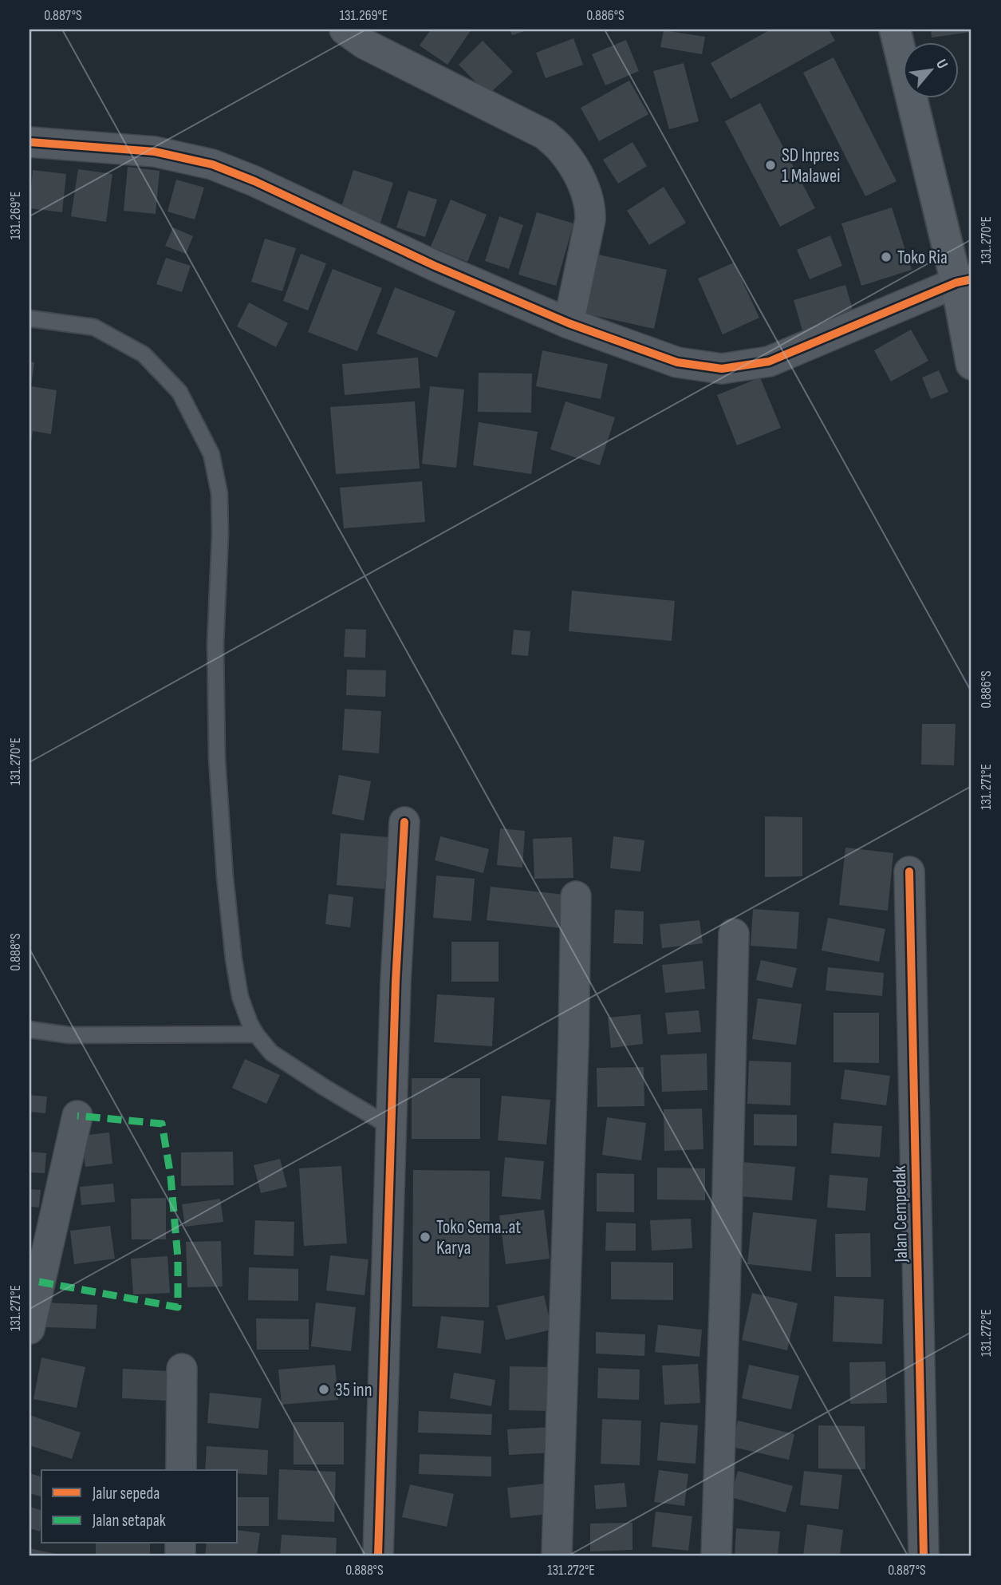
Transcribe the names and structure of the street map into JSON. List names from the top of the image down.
{
  "streets": {
    "street": ["Jalan Cempedak"]
  },
  "places": [
    "SD Inpres 1 Malawei",
    "Toko Ria",
    "Toko Sema..at Karya",
    "35 inn"
  ],
  "legend": ["Jalur sepeda", "Jalan setapak"],
  "north": "top right",
  "coordinates": [
    "0.887°S",
    "131.269°E",
    "0.886°S",
    "131.270°E",
    "131.271°E",
    "0.888°S",
    "131.272°E"
  ]
}
